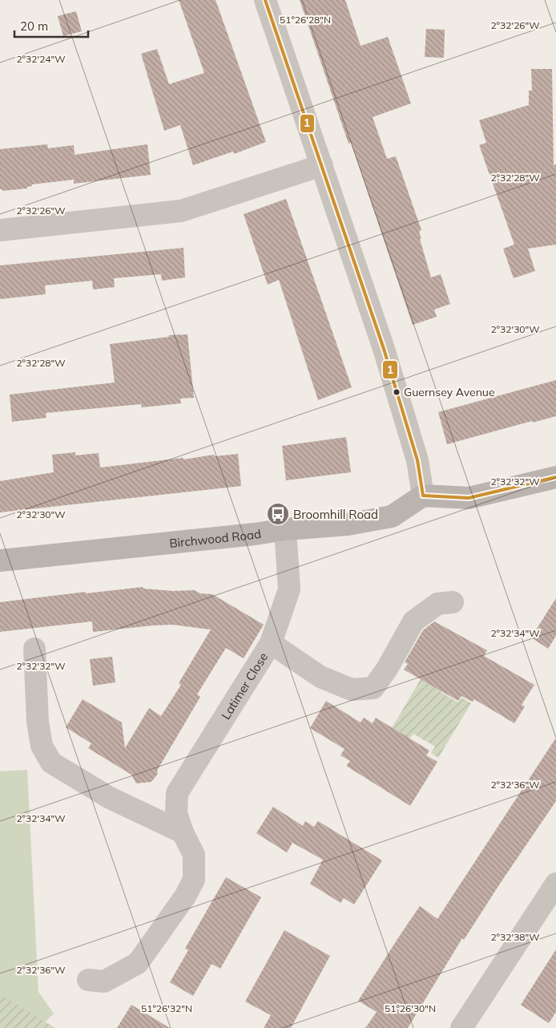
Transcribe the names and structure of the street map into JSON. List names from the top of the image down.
{
  "streets": {
    "street": ["Birchwood Road", "Latimer Close"]
  },
  "crossings": [
    ["Birchwood Road", "Latimer Close"]
  ],
  "places": {
    "other": ["Guernsey Avenue"],
    "bus stop": ["Broomhill Road"]
  },
  "lines": ["transit line 1"],
  "scale_bar": "20 m",
  "coordinates": [
    "51°26'28\"N",
    "2°32'26\"W",
    "2°32'24\"W",
    "2°32'28\"W",
    "2°32'30\"W",
    "2°32'32\"W",
    "2°32'34\"W",
    "2°32'36\"W",
    "2°32'38\"W",
    "51°26'32\"N",
    "51°26'30\"N"
  ]
}
